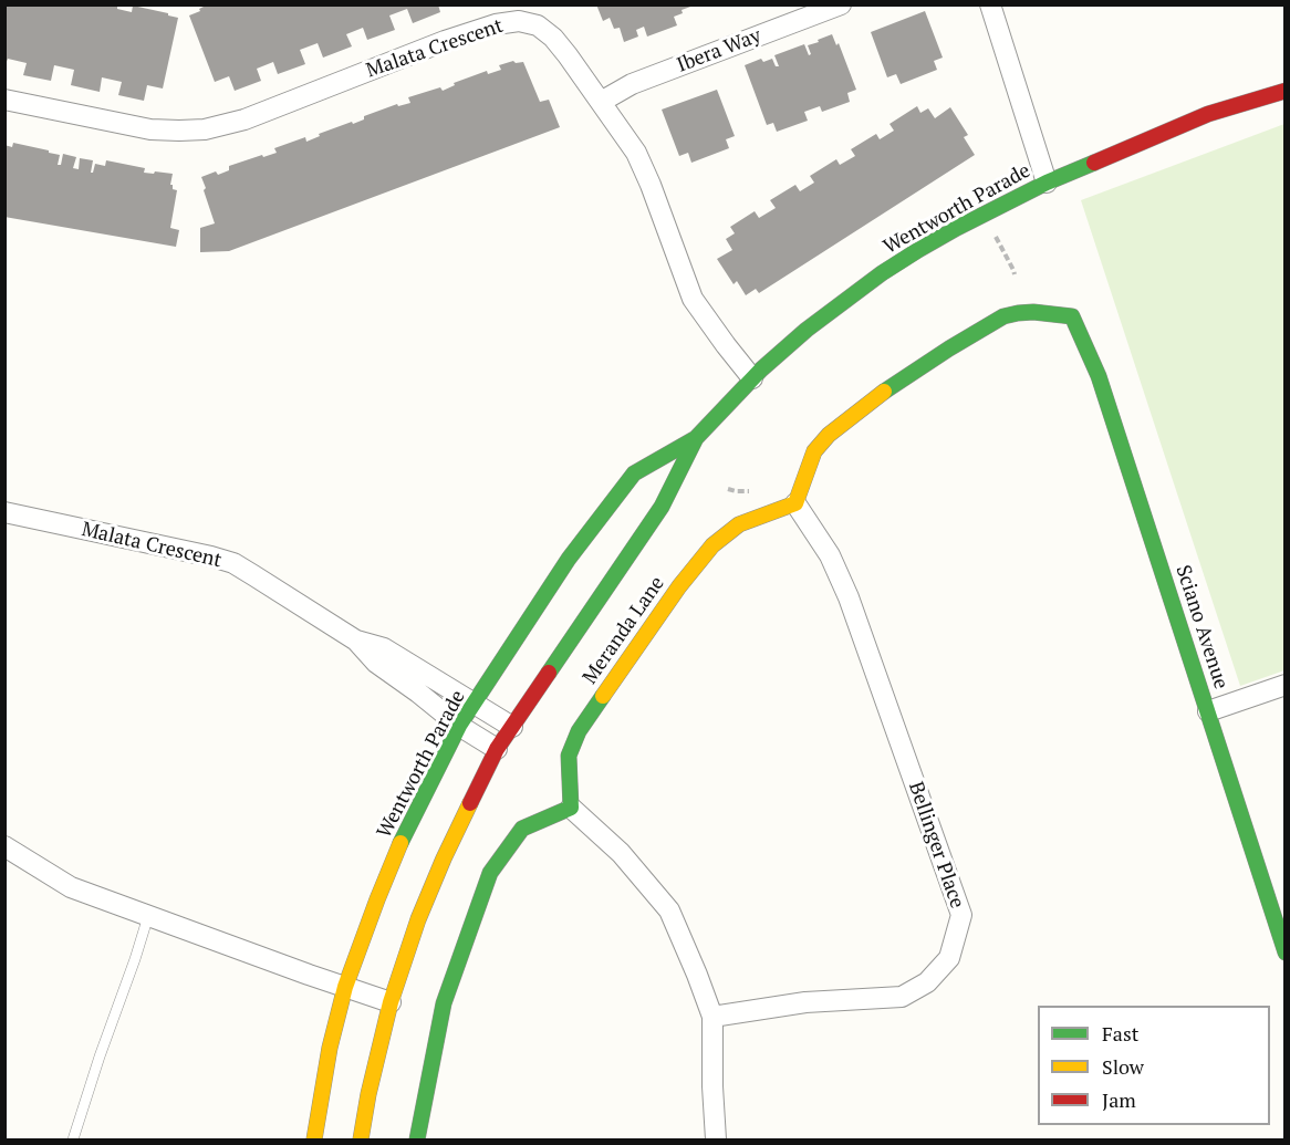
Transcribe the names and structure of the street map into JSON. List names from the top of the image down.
{
  "streets": {
    "street": [
      "Malata Crescent",
      "Ibera Way",
      "Wentworth Parade",
      "Sciano Avenue",
      "Meranda Lane",
      "Bellinger Place"
    ]
  },
  "crossings": [
    ["Malata Crescent", "Ibera Way"],
    ["Malata Crescent", "Wentworth Parade"],
    ["Sciano Avenue", "Meranda Lane"],
    ["Sciano Avenue", "Bellinger Place"],
    ["Meranda Lane", "Bellinger Place"]
  ],
  "legend": ["Fast", "Slow", "Jam"]
}
